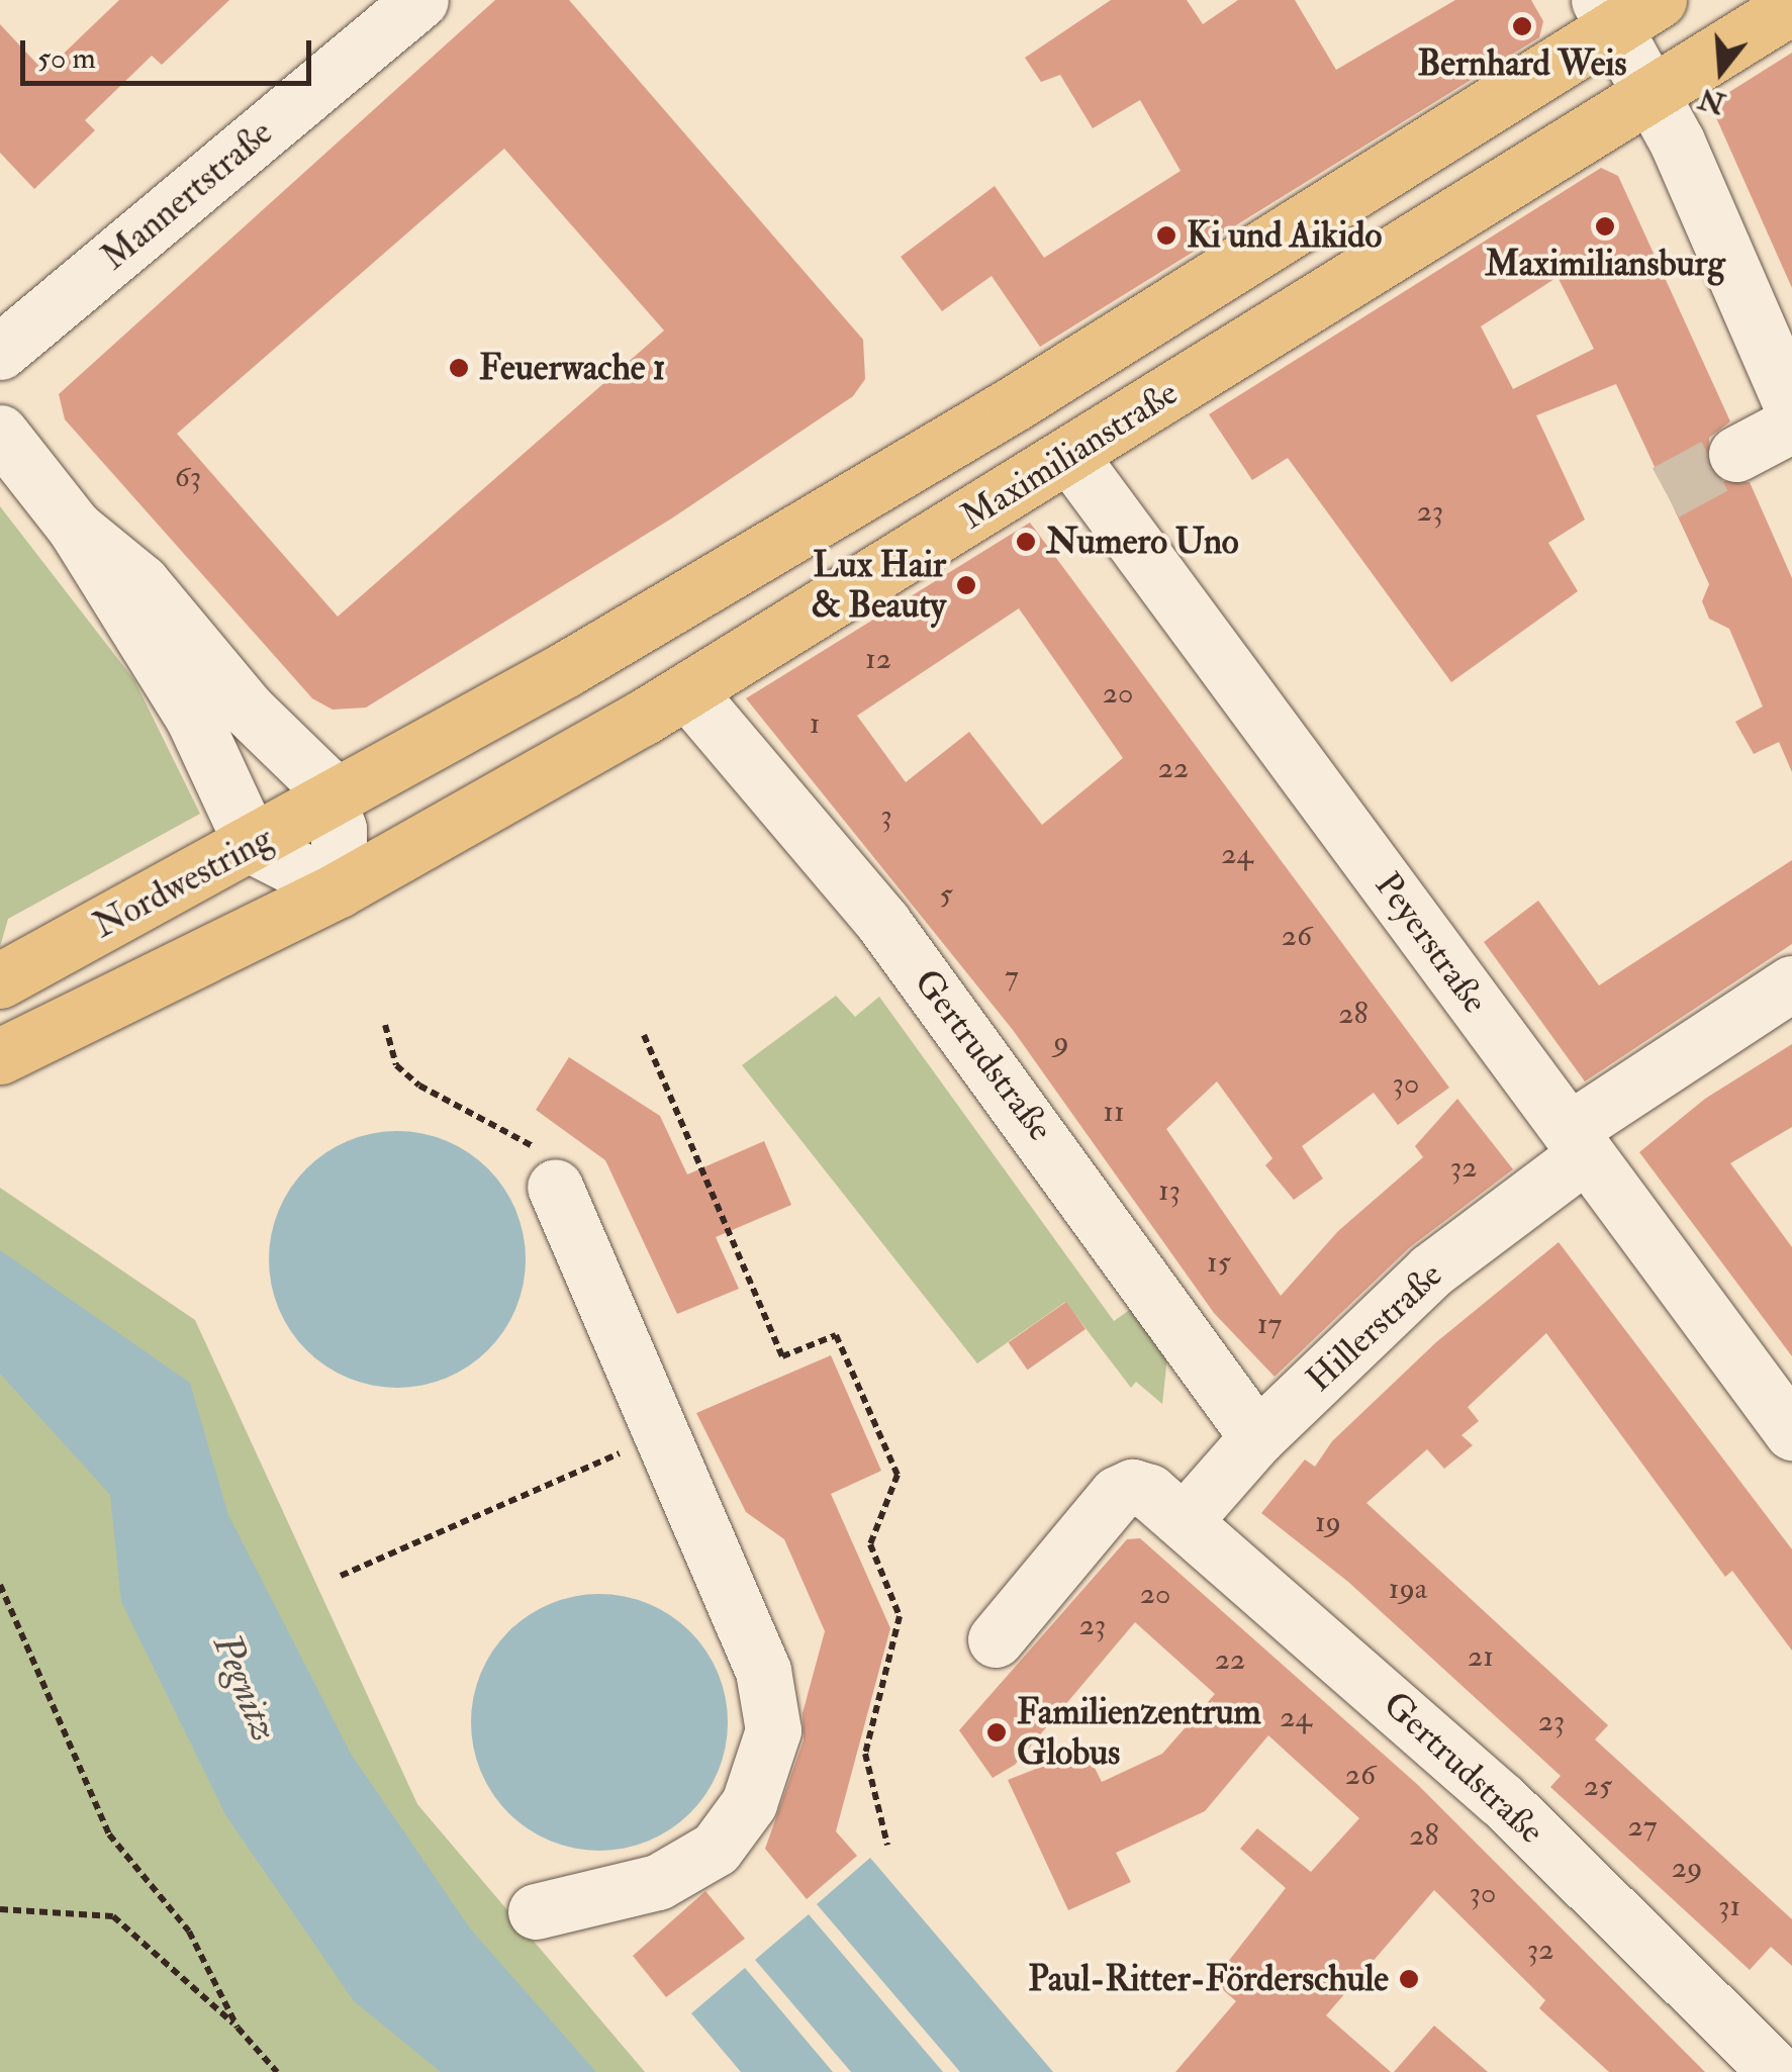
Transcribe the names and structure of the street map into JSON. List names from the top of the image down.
{
  "streets": {
    "main road": ["Maximilianstraße", "Nordwestring"],
    "street": [
      "Mannertstraße",
      "Peyerstraße",
      "Gertrudstraße",
      "Hillerstraße"
    ]
  },
  "crossings": [
    ["Maximilianstraße", "Nordwestring"],
    ["Maximilianstraße", "Peyerstraße"],
    ["Maximilianstraße", "Gertrudstraße"],
    ["Peyerstraße", "Hillerstraße"],
    ["Gertrudstraße", "Hillerstraße"]
  ],
  "water": ["Pegnitz"],
  "places": [
    "Bernhard Weis",
    "Maximiliansburg",
    "Ki und Aikido",
    "Feuerwache 1",
    "Numero Uno",
    "Lux Hair & Beauty",
    "Familienzentrum Globus",
    "Paul-Ritter-Förderschule"
  ],
  "house_numbers": [
    "63",
    "23",
    "12",
    "20",
    "1",
    "22",
    "3",
    "24",
    "5",
    "26",
    "7",
    "28",
    "9",
    "30",
    "11",
    "32",
    "13",
    "15",
    "17",
    "19",
    "19a",
    "20",
    "23",
    "21",
    "22",
    "24",
    "23",
    "26",
    "25",
    "27",
    "28",
    "29",
    "30",
    "31",
    "32"
  ],
  "scale_bar": "50 m",
  "north": "bottom"
}
